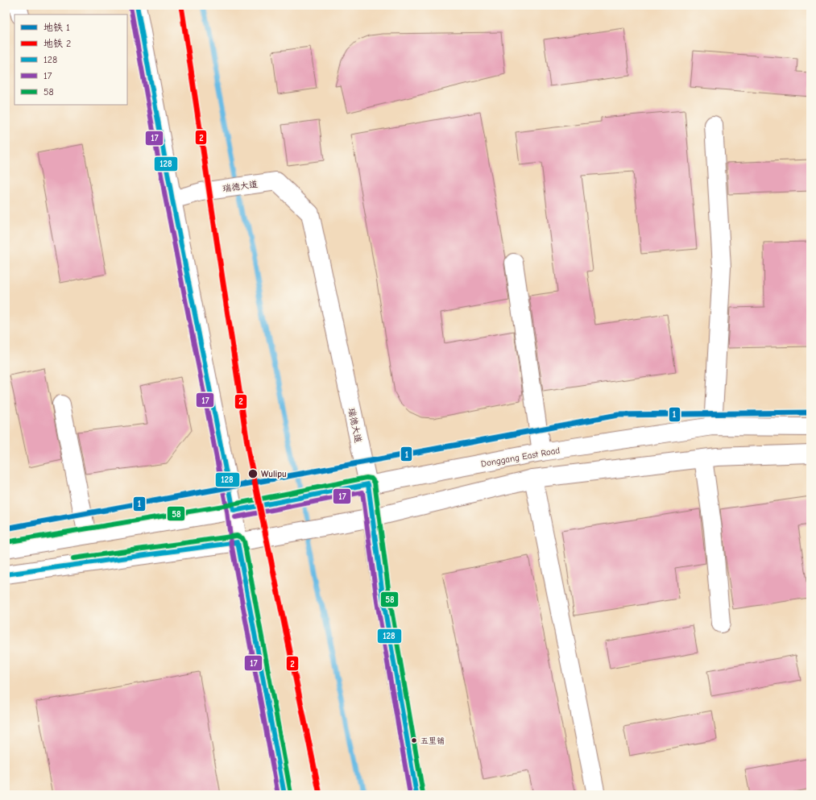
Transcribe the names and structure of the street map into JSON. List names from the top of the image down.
{
  "streets": {
    "main road": ["瑞德大道", "Donggang East Road"]
  },
  "crossings": [
    ["瑞德大道", "Donggang East Road"]
  ],
  "places": ["Wulipu", "五里铺"],
  "lines": [
    "metro line 2",
    "transit line 128",
    "transit line 17",
    "metro line 1",
    "transit line 58"
  ],
  "legend": [
    "地铁 1",
    "地铁 2",
    "128",
    "17",
    "58"
  ]
}
